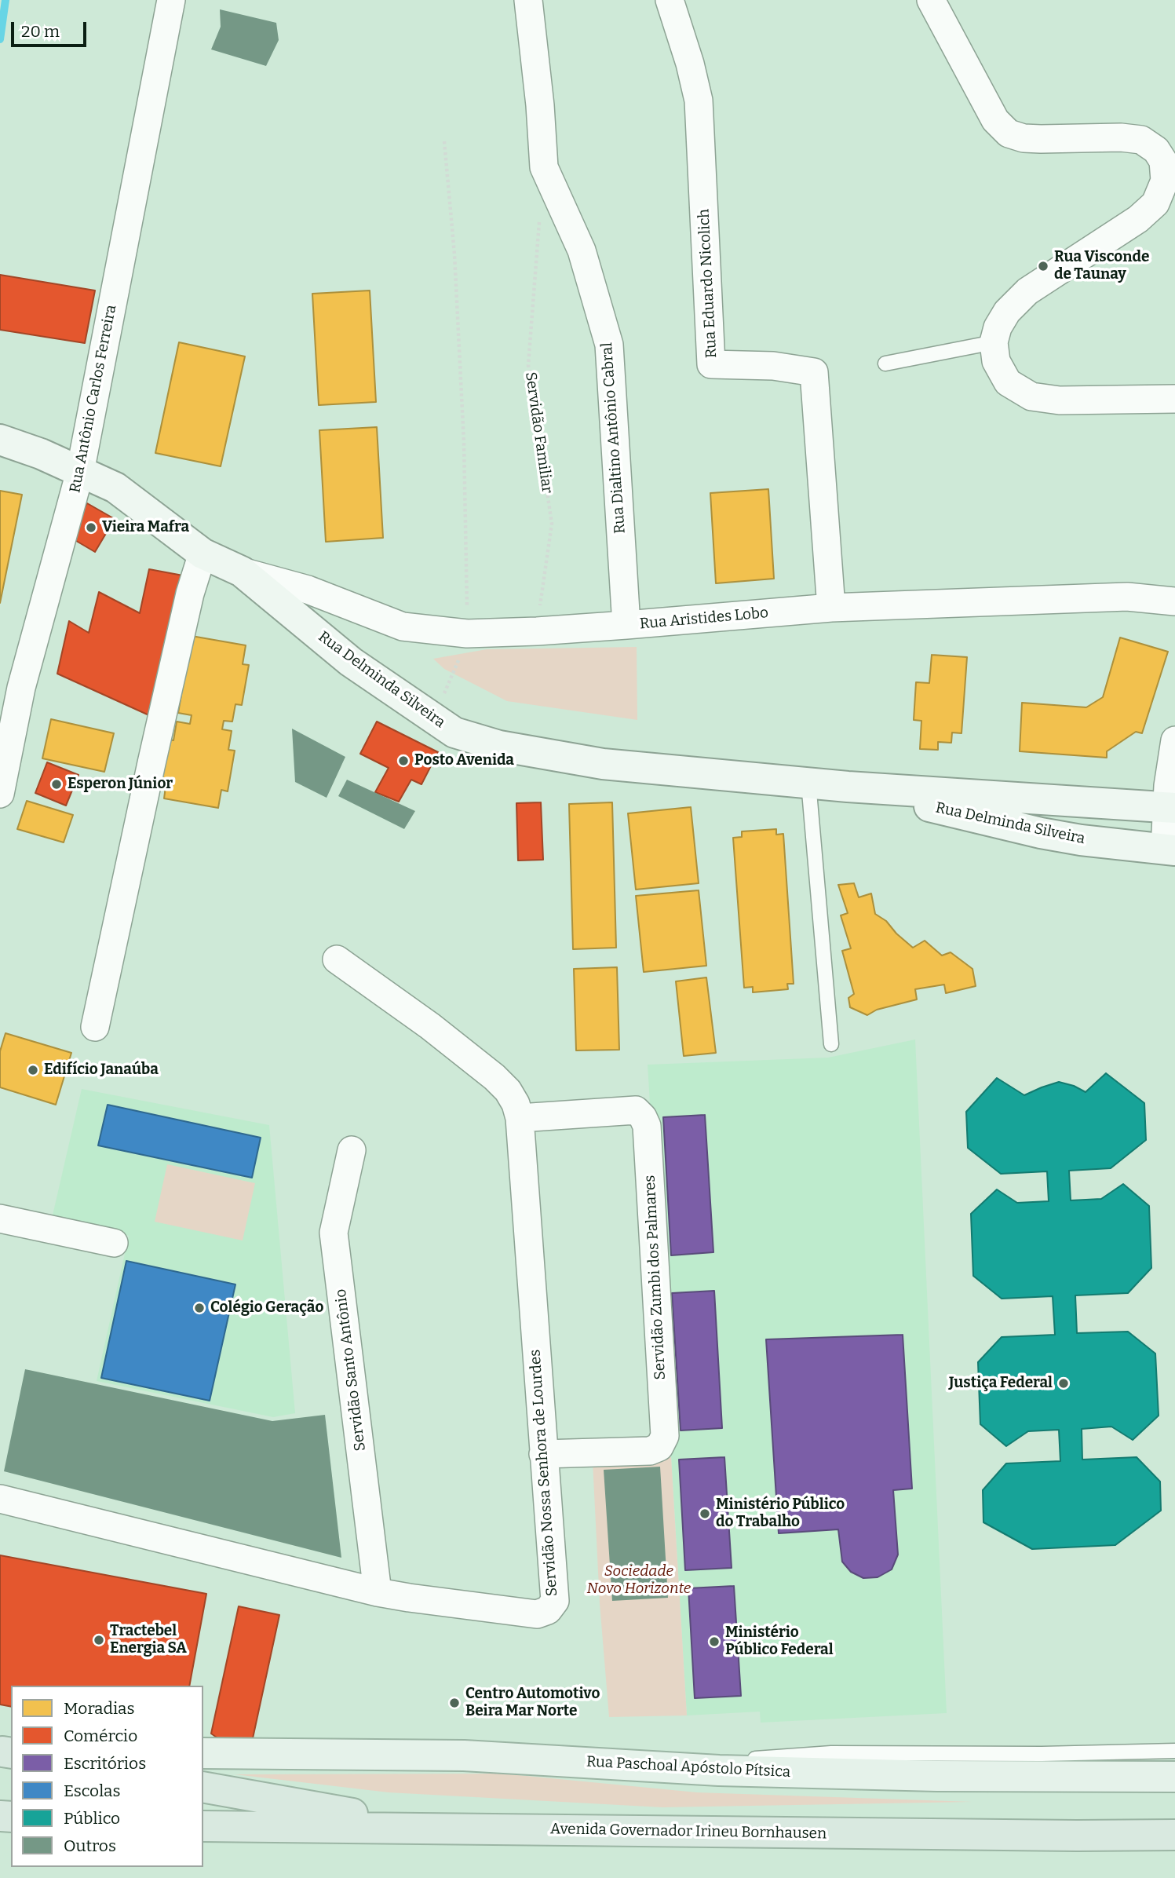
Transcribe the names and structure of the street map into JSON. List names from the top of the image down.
{
  "streets": {
    "highway": ["Avenida Governador Irineu Bornhausen"],
    "main road": ["Rua Delminda Silveira", "Rua Paschoal Apóstolo Pítsica"],
    "street": [
      "Rua Eduardo Nicolich",
      "Rua Antônio Carlos Ferreira",
      "Rua Dialtino Antônio Cabral",
      "Rua Aristides Lobo",
      "Servidão Zumbi dos Palmares",
      "Servidão Santo Antônio",
      "Servidão Nossa Senhora de Lourdes"
    ],
    "path": ["Servidão Familiar"]
  },
  "crossings": [
    ["Rua Eduardo Nicolich", "Rua Aristides Lobo"],
    ["Rua Antônio Carlos Ferreira", "Rua Delminda Silveira"],
    ["Servidão Familiar", "Rua Aristides Lobo"],
    ["Rua Dialtino Antônio Cabral", "Rua Aristides Lobo"],
    ["Rua Aristides Lobo", "Rua Delminda Silveira"],
    ["Servidão Zumbi dos Palmares", "Servidão Nossa Senhora de Lourdes"],
    ["Servidão Santo Antônio", "Servidão Nossa Senhora de Lourdes"]
  ],
  "parks": ["Sociedade Novo Horizonte"],
  "places": [
    "Rua Visconde de Taunay",
    "Vieira Mafra",
    "Posto Avenida",
    "Esperon Júnior",
    "Edifício Janaúba",
    "Colégio Geração",
    "Justiça Federal",
    "Ministério Público do Trabalho",
    "Tractebel Energia SA",
    "Ministério Público Federal",
    "Centro Automotivo Beira Mar Norte"
  ],
  "legend": [
    "Moradias",
    "Comércio",
    "Escritórios",
    "Escolas",
    "Público",
    "Outros"
  ],
  "scale_bar": "20 m"
}
